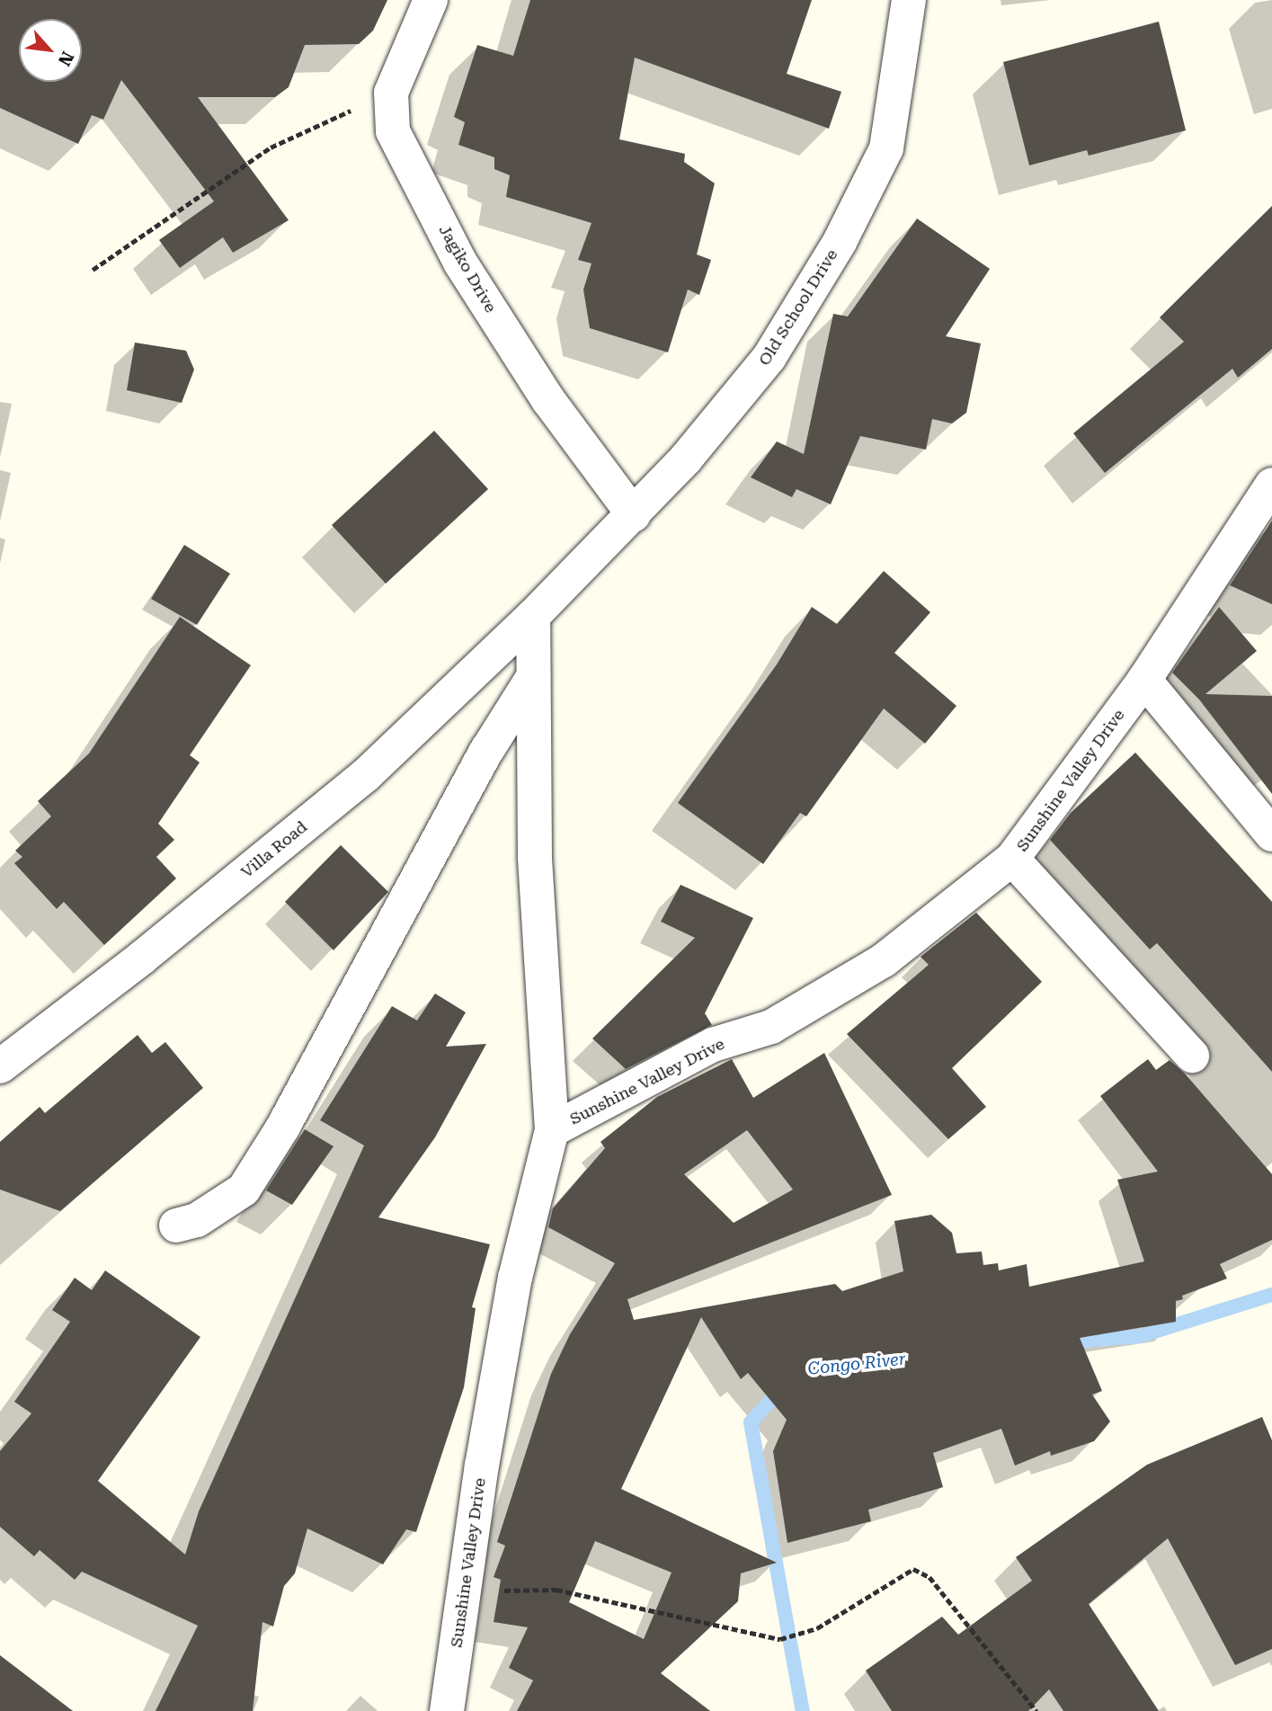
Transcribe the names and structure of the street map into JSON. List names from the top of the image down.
{
  "streets": {
    "street": [
      "Jagiko Drive",
      "Old School Drive",
      "Sunshine Valley Drive",
      "Villa Road"
    ]
  },
  "crossings": [
    ["Jagiko Drive", "Old School Drive"],
    ["Old School Drive", "Villa Road"]
  ],
  "water": ["Congo River"],
  "north": "bottom right"
}
